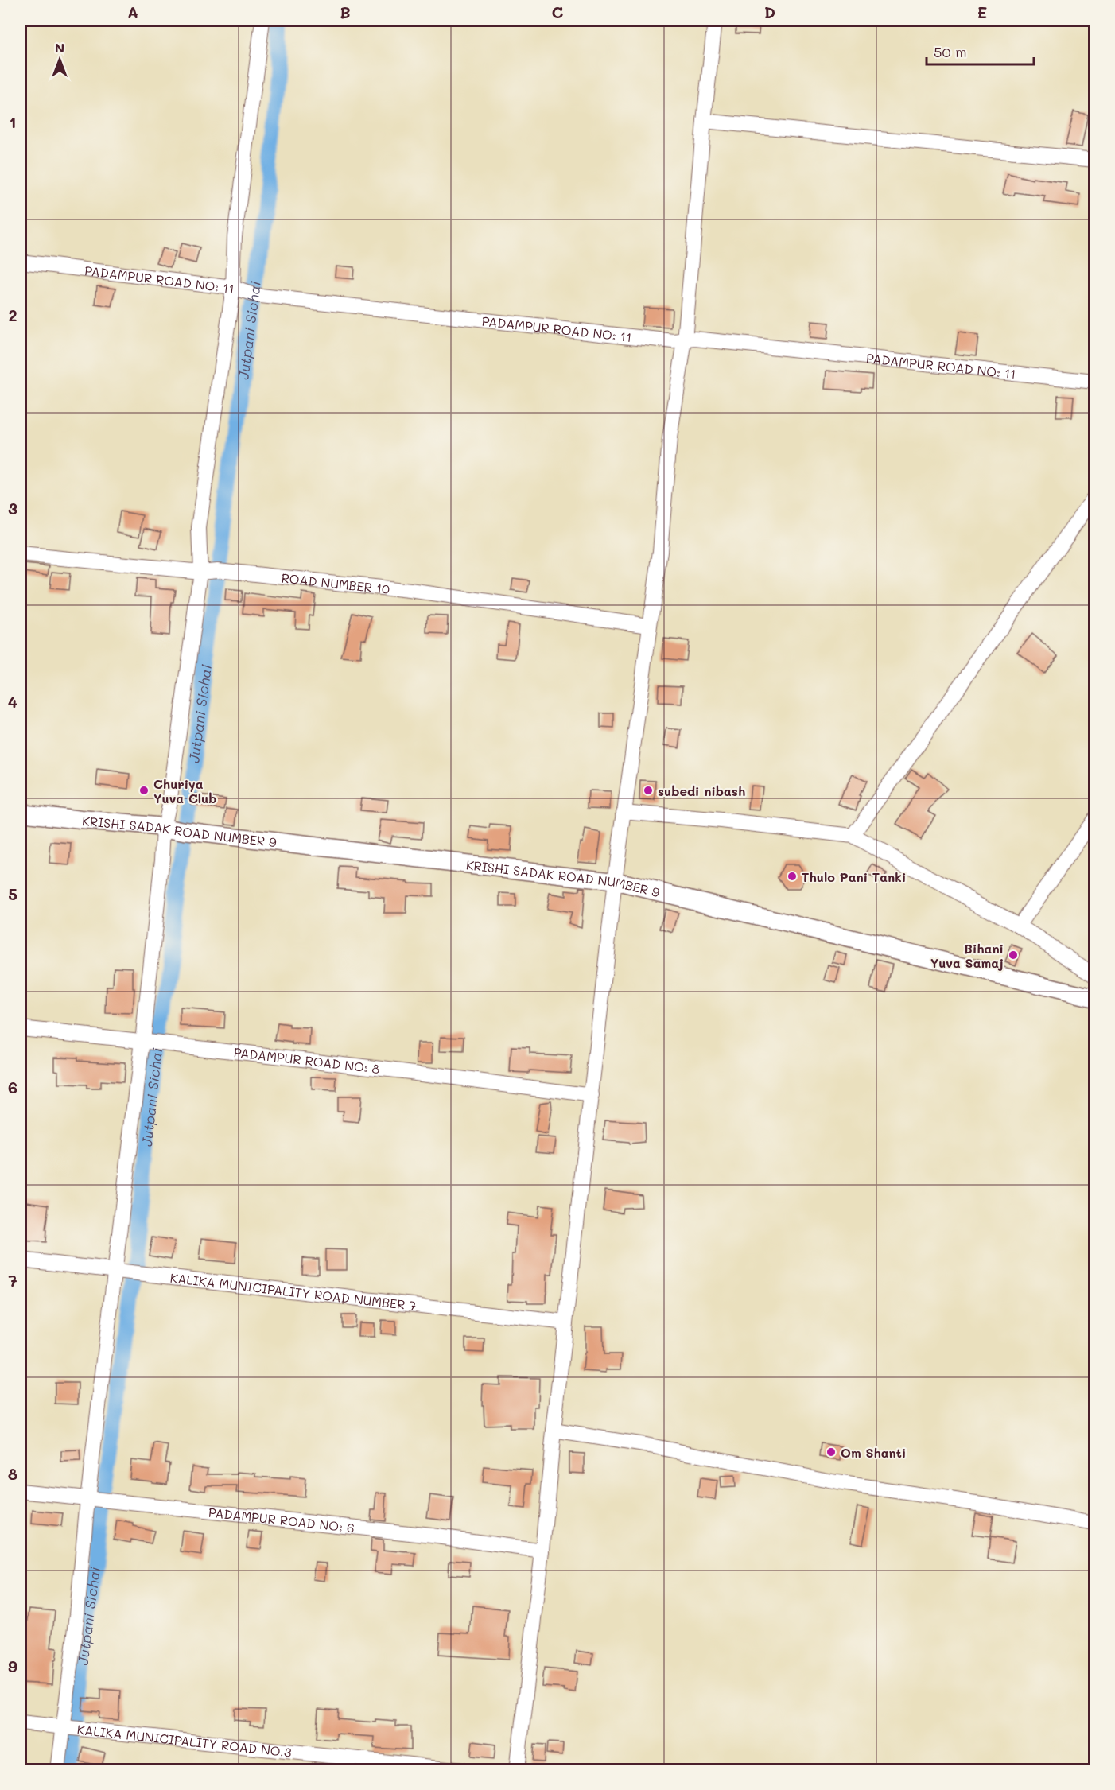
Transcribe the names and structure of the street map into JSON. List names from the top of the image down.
{
  "streets": {
    "street": [
      "PADAMPUR ROAD NO: 11",
      "ROAD NUMBER 10",
      "KRISHI SADAK ROAD NUMBER 9",
      "PADAMPUR ROAD NO: 8",
      "KALIKA MUNICIPALITY ROAD NUMBER 7",
      "PADAMPUR ROAD NO: 6",
      "KALIKA MUNICIPALITY ROAD NO.3"
    ]
  },
  "water": ["Jutpani Sichai"],
  "places": [
    "Churiya Yuva Club",
    "subedi nibash",
    "Thulo Pani Tanki",
    "Bihani Yuva Samaj",
    "Om Shanti"
  ],
  "scale_bar": "50 m",
  "north": "top",
  "grid": {
    "columns": [
      "A",
      "B",
      "C",
      "D",
      "E"
    ],
    "rows": [
      "1",
      "2",
      "3",
      "4",
      "5",
      "6",
      "7",
      "8",
      "9"
    ]
  }
}
